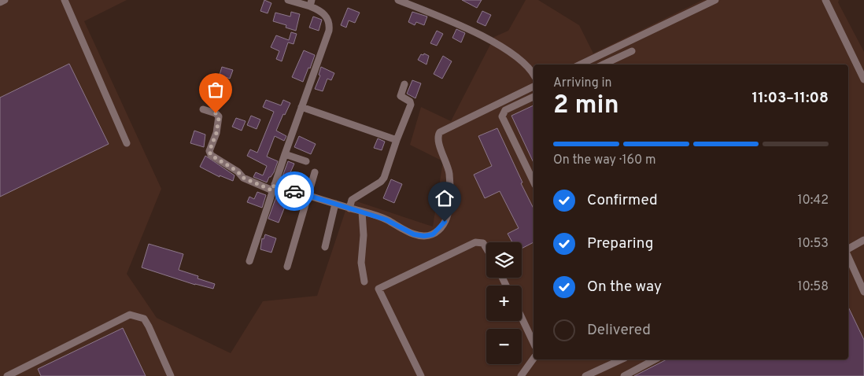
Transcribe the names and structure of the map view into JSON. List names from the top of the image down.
{
  "page": {
    "heading": ["2 min", "Arriving in", "11:03–11:08"],
    "bar": "On the way · 160 m",
    "list": [
      ["Confirmed", "10:42"],
      ["Preparing", "10:53"],
      ["On the way", "10:58"],
      "Delivered"
    ],
    "map_buttons": ["+", "−"]
  }
}
